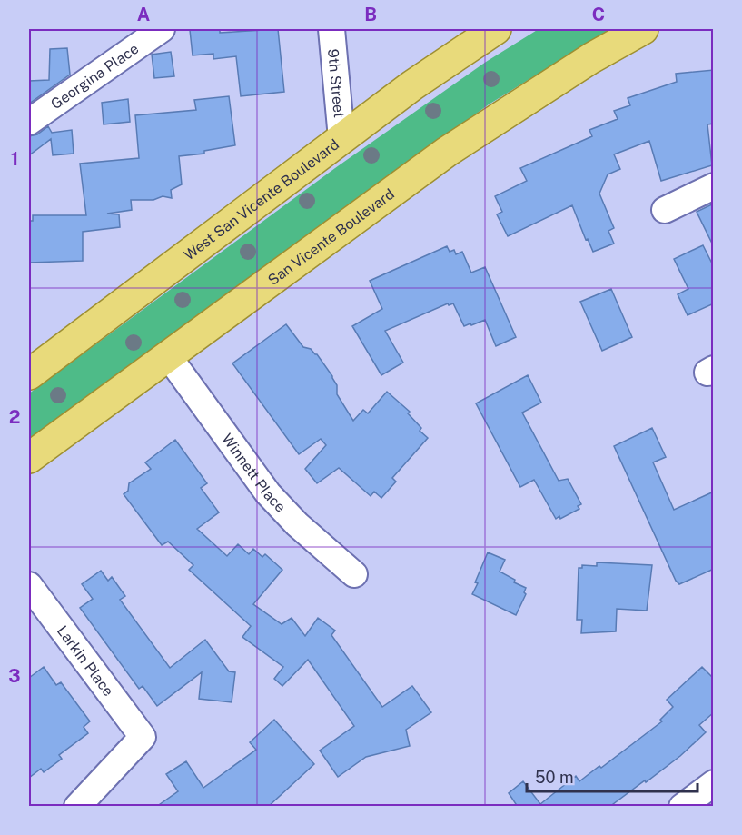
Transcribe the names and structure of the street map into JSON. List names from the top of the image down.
{
  "streets": {
    "main road": ["West San Vicente Boulevard", "San Vicente Boulevard"],
    "street": [
      "Georgina Place",
      "9th Street",
      "Winnett Place",
      "Larkin Place"
    ]
  },
  "crossings": [
    ["9th Street", "West San Vicente Boulevard"],
    ["San Vicente Boulevard", "Winnett Place"]
  ],
  "scale_bar": "50 m",
  "grid": {
    "columns": ["A", "B", "C"],
    "rows": ["1", "2", "3"]
  }
}
